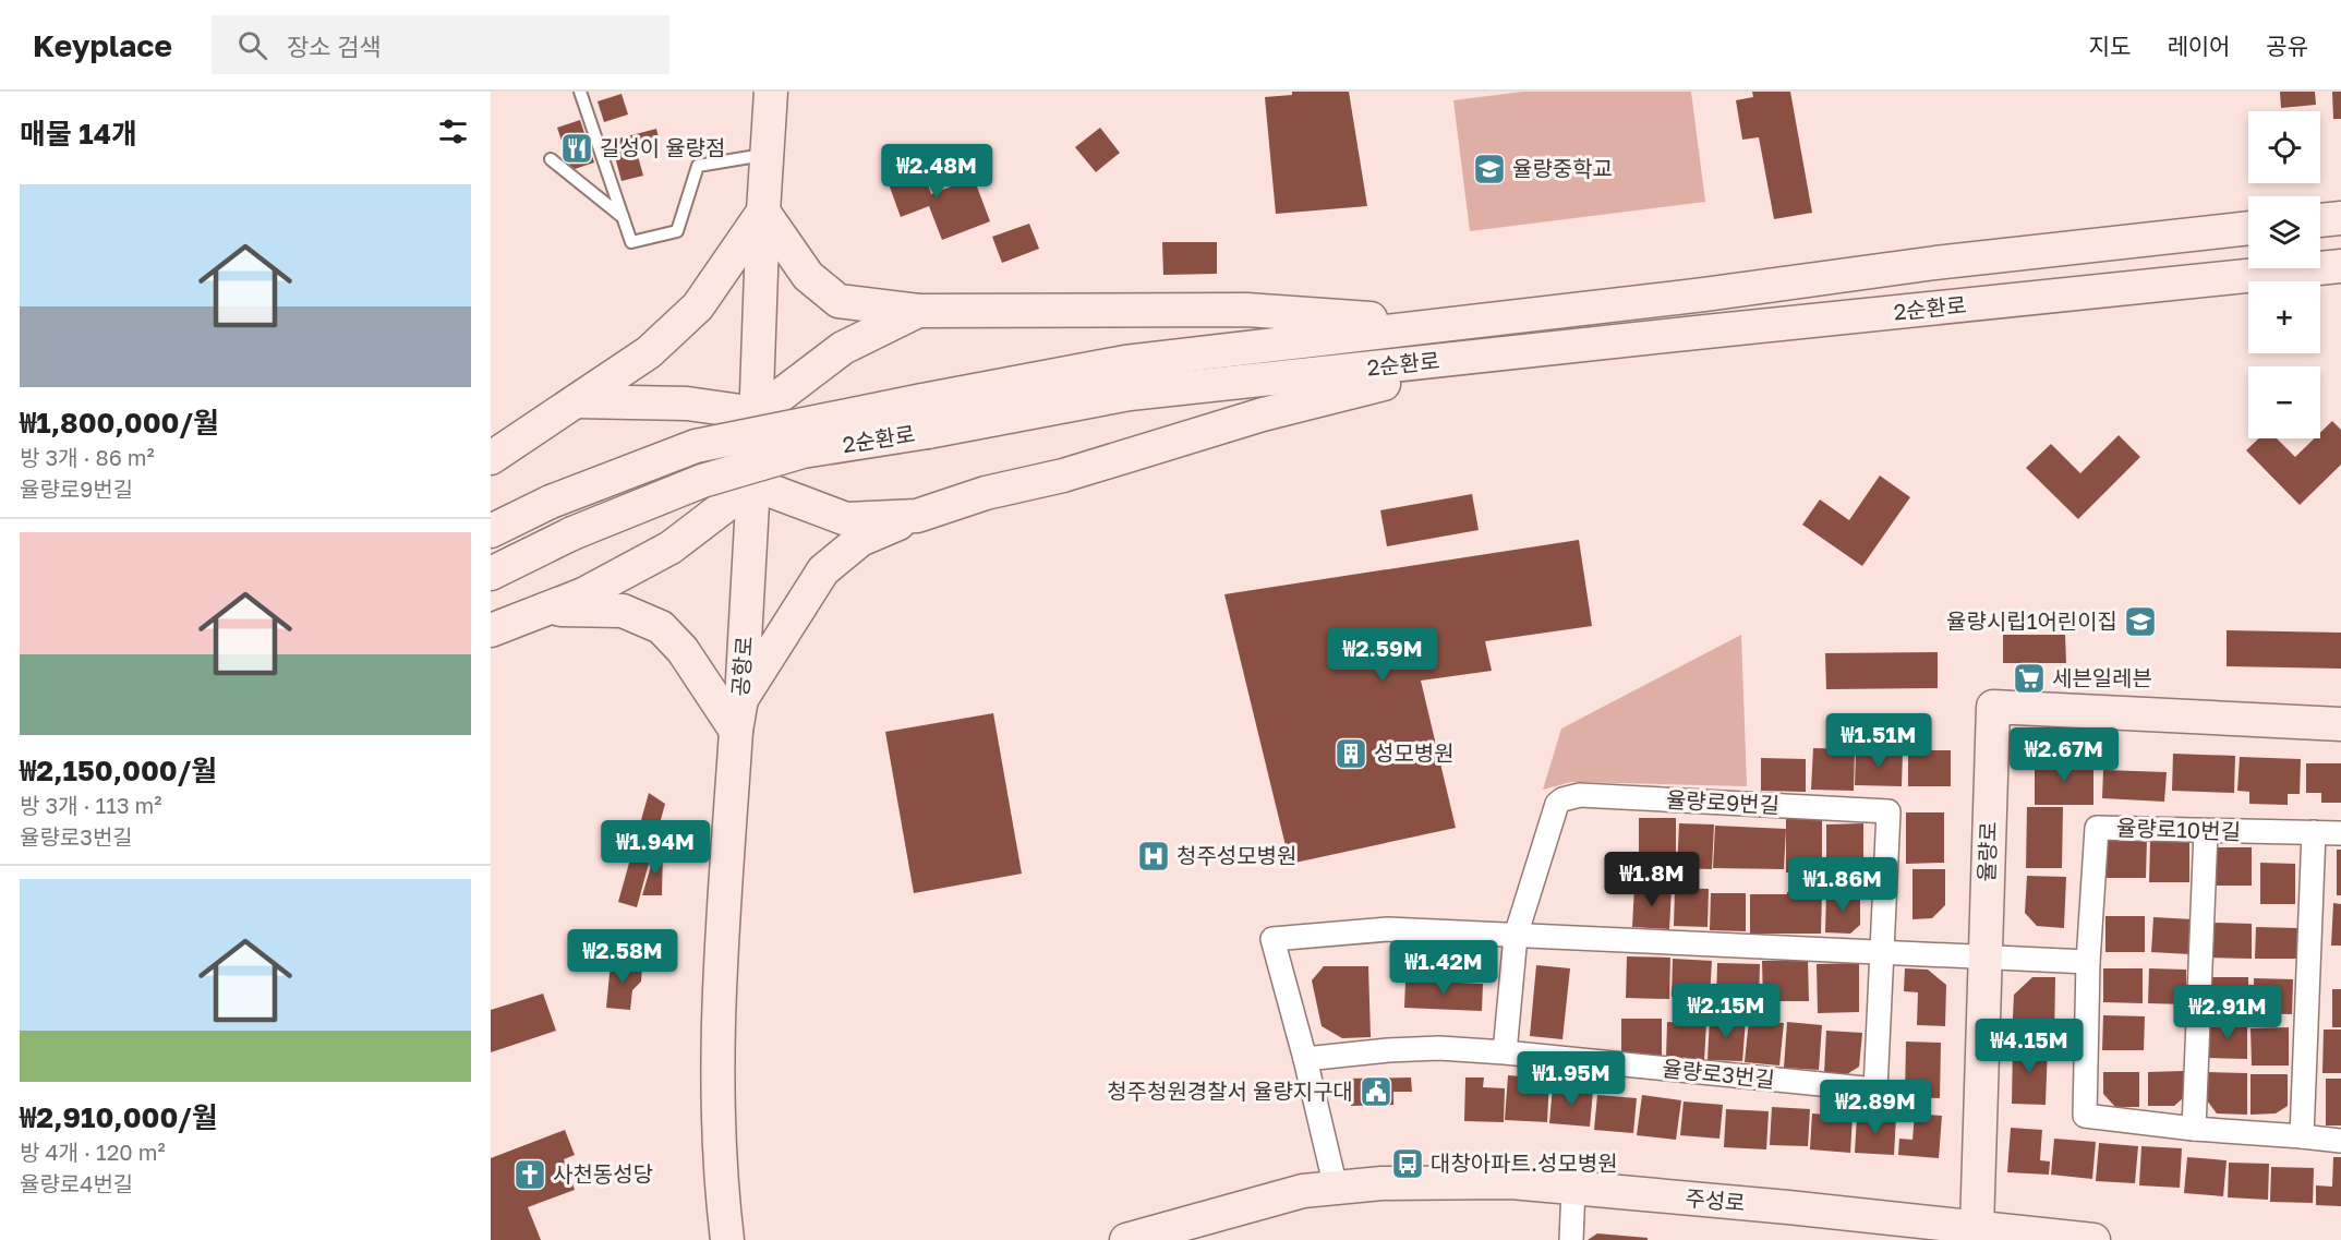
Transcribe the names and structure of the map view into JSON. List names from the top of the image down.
{
  "streets": {
    "street": [
      "2순환로",
      "공항로",
      "율량로9번길",
      "율량로10번길",
      "율량로",
      "율량로3번길",
      "주성로"
    ]
  },
  "crossings": [
    ["율량로9번길", "율량로3번길"],
    ["율량로", "주성로"]
  ],
  "places": {
    "restaurant": ["길성이 율량점"],
    "school or university": ["율량중학교", "율량시립1어린이집"],
    "supermarket": ["세븐일레븐"],
    "building": ["성모병원"],
    "hospital": ["청주성모병원"],
    "public building": ["청주청원경찰서 율량지구대"],
    "bus stop": ["대창아파트.성모병원"],
    "church": ["사천동성당"]
  },
  "page": {
    "header": "Keyplace",
    "search": "장소 검색",
    "nav": ["지도", "레이어", "공유"],
    "heading": "매물 14개",
    "map_buttons": ["+", "−"],
    "price": [
      "₩2.48M",
      "₩2.59M",
      "₩1.51M",
      "₩2.67M",
      "₩1.94M",
      "₩1.8M",
      "₩1.86M",
      "₩2.58M",
      "₩1.42M",
      "₩2.15M",
      "₩2.91M",
      "₩4.15M",
      "₩1.95M",
      "₩2.89M"
    ],
    "list": [
      {
        "name": "₩1,800,000/월",
        "note": "방 3개 · 86 m² · 율량로9번길"
      },
      {
        "name": "₩2,150,000/월",
        "note": "방 3개 · 113 m² · 율량로3번길"
      },
      {
        "name": "₩2,910,000/월",
        "note": "방 4개 · 120 m² · 율량로4번길"
      }
    ]
  }
}
